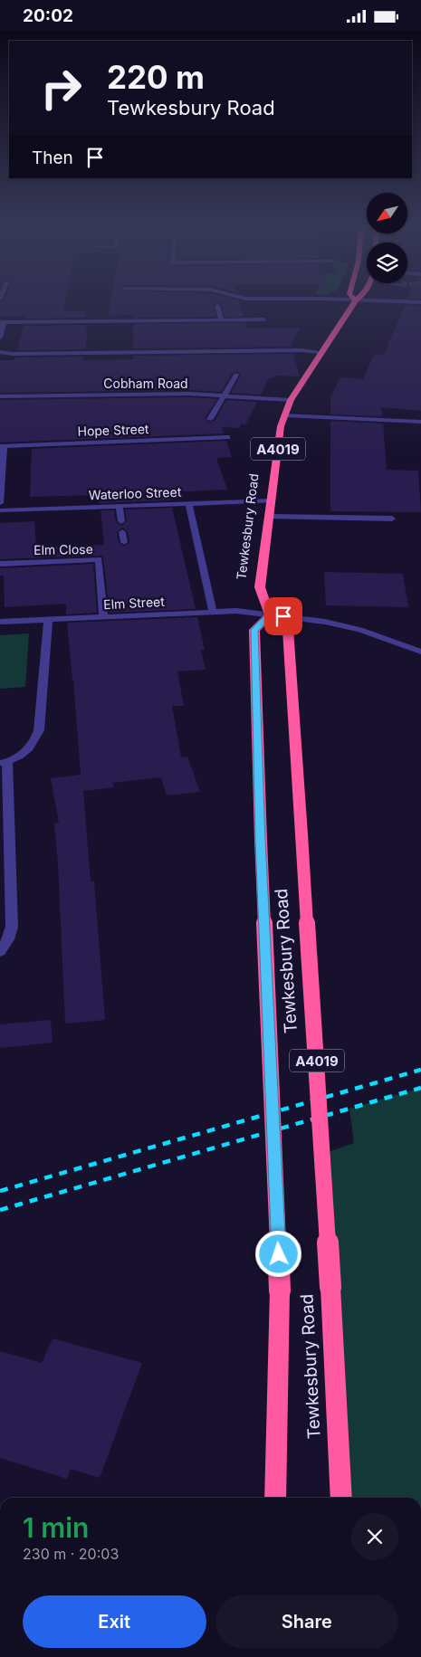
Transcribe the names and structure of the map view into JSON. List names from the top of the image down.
{
  "streets": {
    "highway": ["A4019", "Tewkesbury Road"],
    "street": [
      "Cobham Road",
      "Hope Street",
      "Waterloo Street",
      "Elm Close",
      "Elm Street"
    ]
  },
  "crossings": [
    ["Cobham Road", "Tewkesbury Road"],
    ["Waterloo Street", "Tewkesbury Road"],
    ["Tewkesbury Road", "Elm Street"],
    ["Elm Close", "Elm Street"]
  ],
  "north": "bottom left",
  "page": {
    "status": "20:02",
    "turn": ["220 m", "Tewkesbury Road"],
    "then": "Then",
    "heading": ["1 min", "230 m · 20:03"],
    "buttons": ["Exit", "Share"]
  }
}
